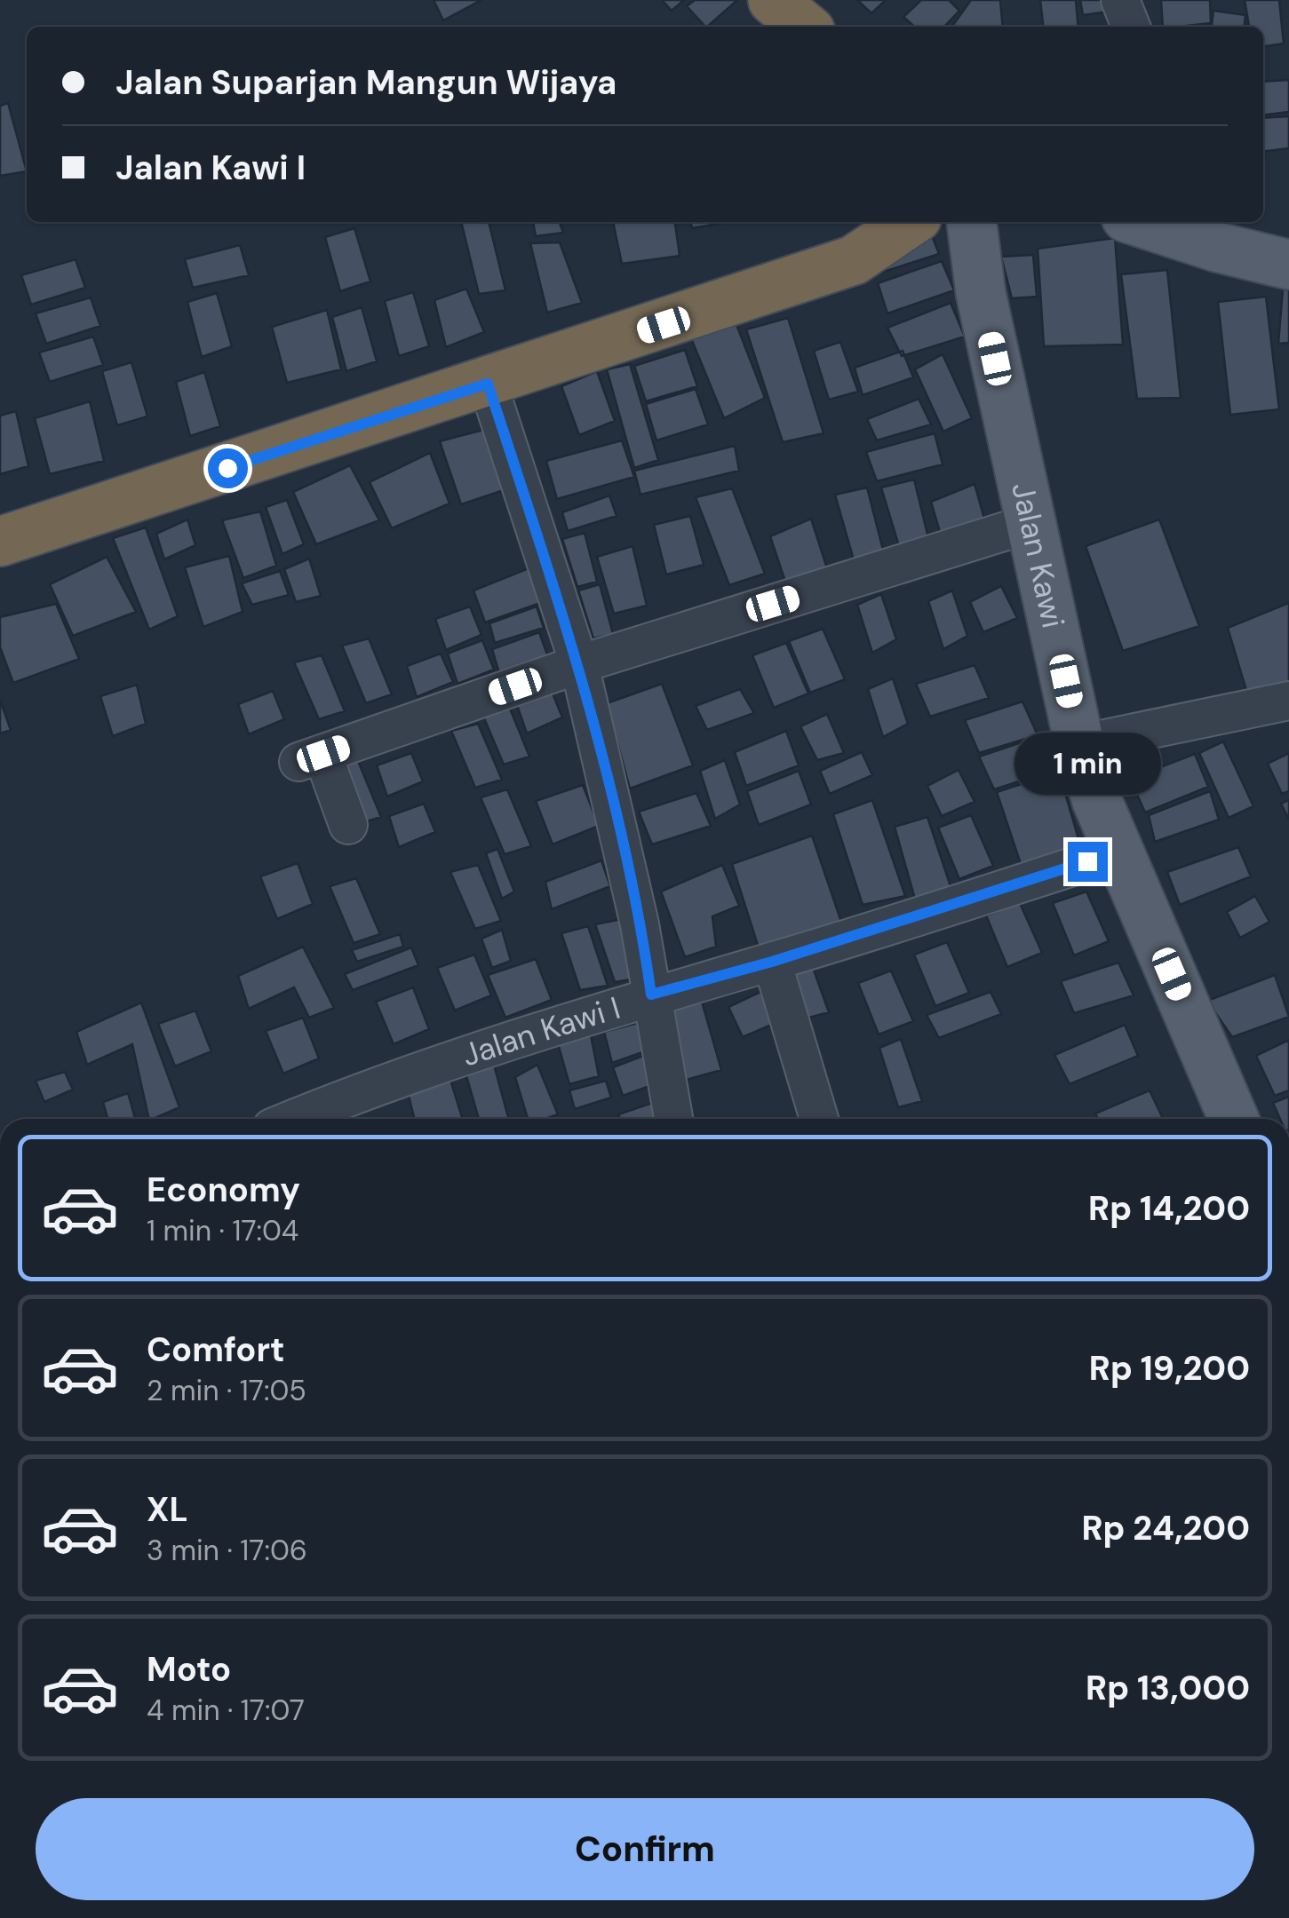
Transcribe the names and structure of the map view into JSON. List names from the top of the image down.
{
  "streets": {
    "main road": ["Jalan Kawi"],
    "street": ["Jalan Kawi I"]
  },
  "crossings": [
    ["Jalan Kawi", "Jalan Kawi I"]
  ],
  "page": {
    "banner": ["Jalan Suparjan Mangun Wijaya", "Jalan Kawi I"],
    "bubble": "1 min",
    "list": [
      {
        "name": "Economy",
        "note": "1 min · 17:04",
        "value": "Rp 14,200"
      },
      {
        "name": "Comfort",
        "note": "2 min · 17:05",
        "value": "Rp 19,200"
      },
      {
        "name": "XL",
        "note": "3 min · 17:06",
        "value": "Rp 24,200"
      },
      {
        "name": "Moto",
        "note": "4 min · 17:07",
        "value": "Rp 13,000"
      }
    ],
    "buttons": "Confirm"
  }
}
